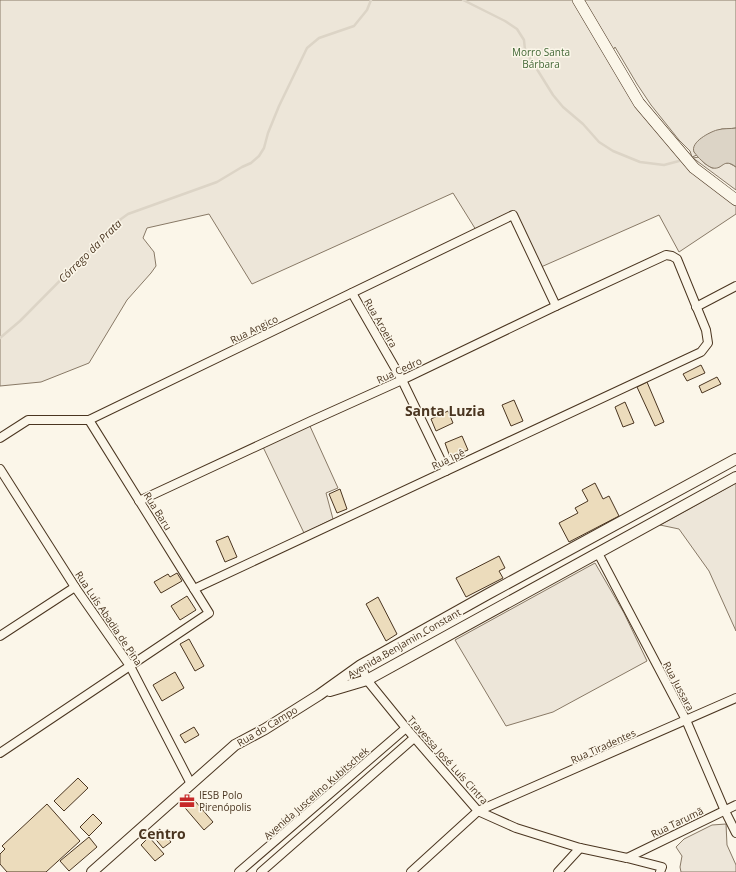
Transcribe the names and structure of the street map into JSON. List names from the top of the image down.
{
  "streets": {
    "street": [
      "Rua Aroeira",
      "Rua Angico",
      "Rua Cedro",
      "Rua Ipê",
      "Rua Baru",
      "Rua Luís Abadia de Pina",
      "Avenida Benjamin Constant",
      "Rua Jussara",
      "Rua do Campo",
      "Rua Tiradentes",
      "Travessa José Luís Cintra",
      "Avenida Juscelino Kubitschek",
      "Rua Tarumã"
    ]
  },
  "crossings": [
    ["Rua Aroeira", "Rua Angico"],
    ["Rua Aroeira", "Rua Cedro"],
    ["Rua Aroeira", "Rua Ipê"],
    ["Rua Angico", "Rua Cedro"],
    ["Rua Angico", "Rua Baru"],
    ["Rua Cedro", "Rua Ipê"],
    ["Rua Cedro", "Rua Baru"],
    ["Rua Ipê", "Rua Baru"],
    ["Rua Baru", "Rua Luís Abadia de Pina"],
    ["Rua Luís Abadia de Pina", "Rua do Campo"],
    ["Avenida Benjamin Constant", "Rua Jussara"],
    ["Avenida Benjamin Constant", "Rua do Campo"],
    ["Avenida Benjamin Constant", "Travessa José Luís Cintra"],
    ["Rua Jussara", "Rua Tiradentes"],
    ["Rua Jussara", "Rua Tarumã"],
    ["Rua Tiradentes", "Travessa José Luís Cintra"],
    ["Travessa José Luís Cintra", "Avenida Juscelino Kubitschek"],
    ["Travessa José Luís Cintra", "Rua Tarumã"]
  ],
  "districts": ["Santa Luzia", "Centro"],
  "water": ["Córrego da Prata"],
  "parks": ["Morro Santa Bárbara"],
  "places": {
    "office": ["IESB Polo Pirenópolis"]
  }
}
